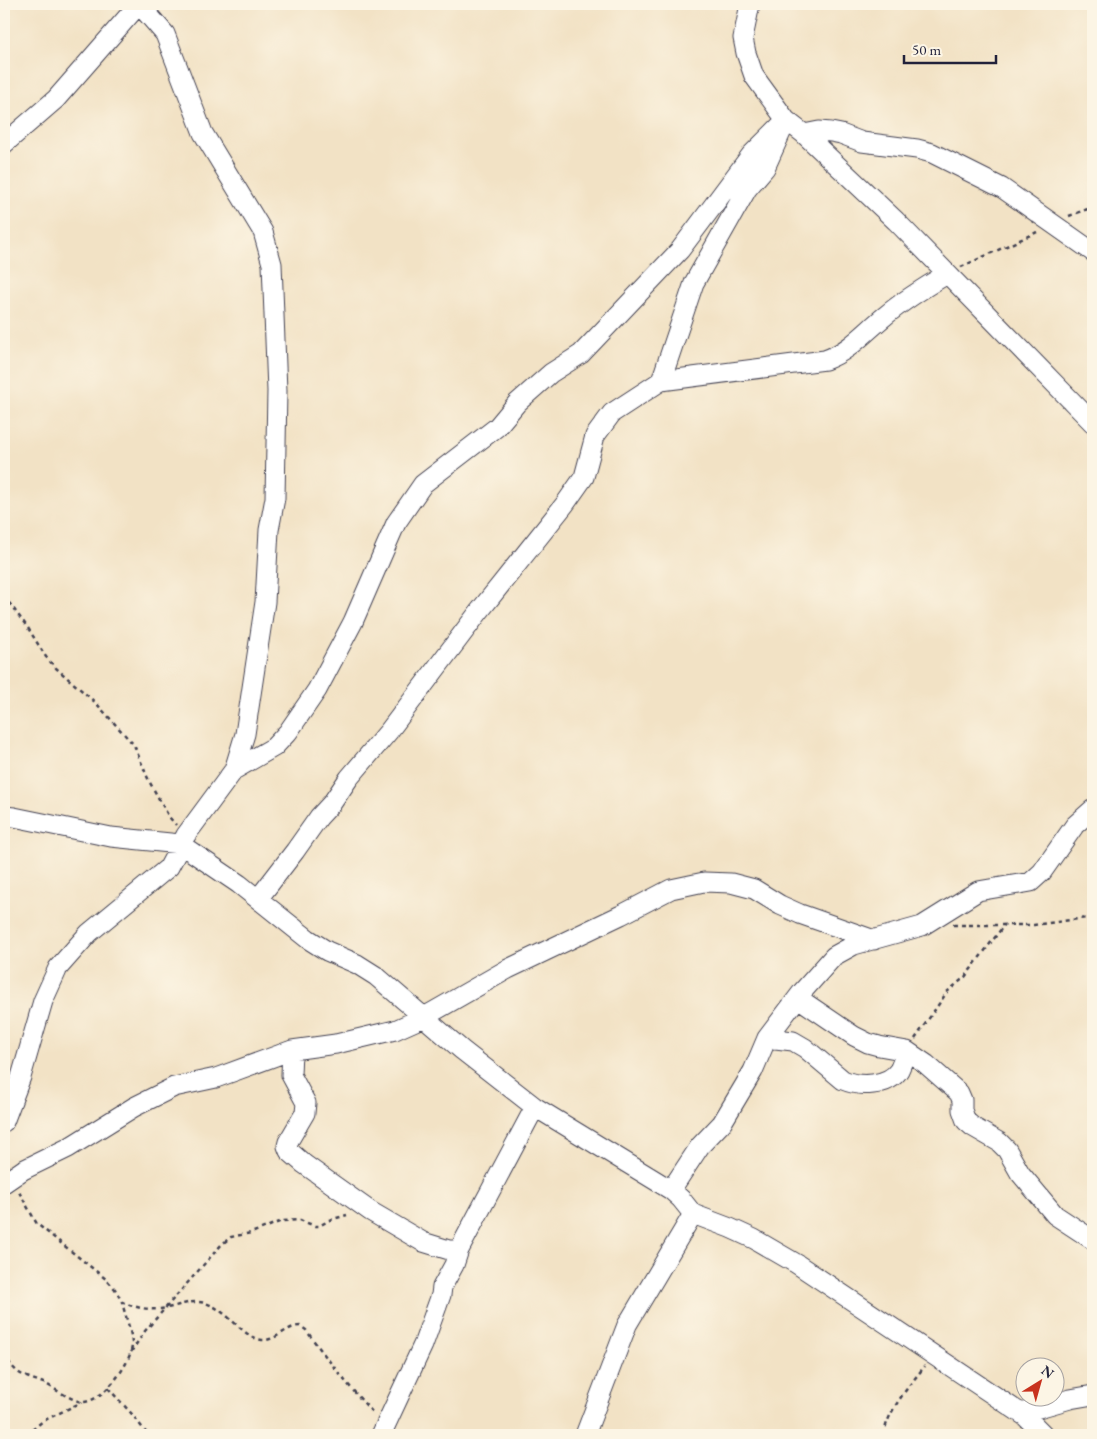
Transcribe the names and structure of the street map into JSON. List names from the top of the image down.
{
  "scale_bar": "50 m",
  "north": "top right"
}
